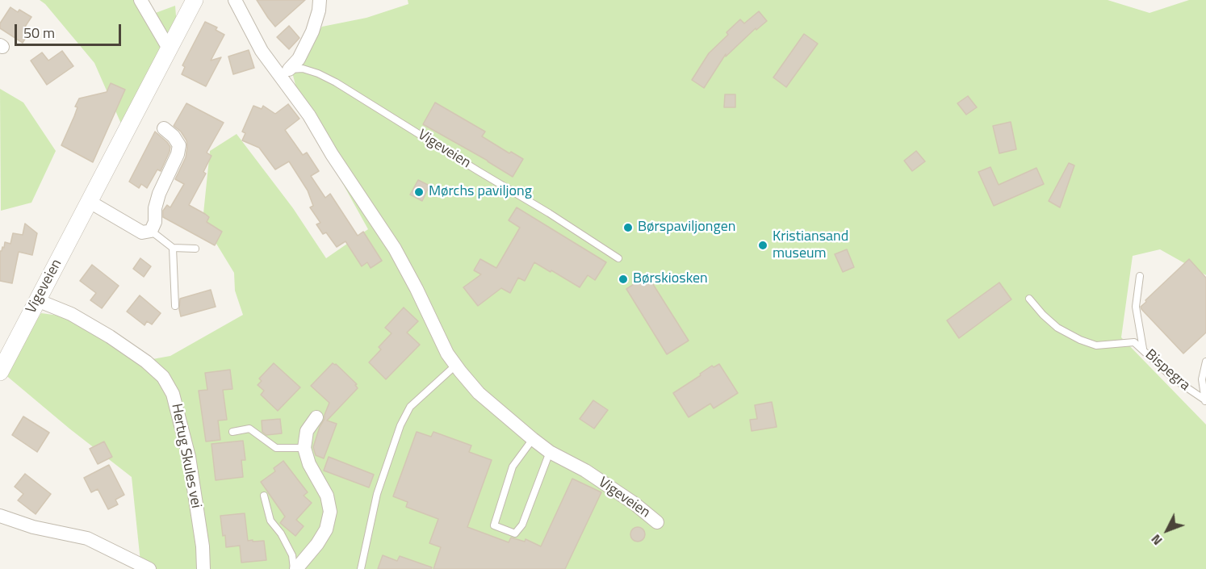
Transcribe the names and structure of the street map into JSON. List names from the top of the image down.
{
  "streets": {
    "street": ["Vigeveien", "Hertug Skules vei"],
    "lane": ["Bispegra"]
  },
  "crossings": [
    ["Vigeveien", "Hertug Skules vei"]
  ],
  "places": [
    "Mørchs paviljong",
    "Børspaviljongen",
    "Kristiansand museum",
    "Børskiosken"
  ],
  "scale_bar": "50 m",
  "north": "bottom left"
}
